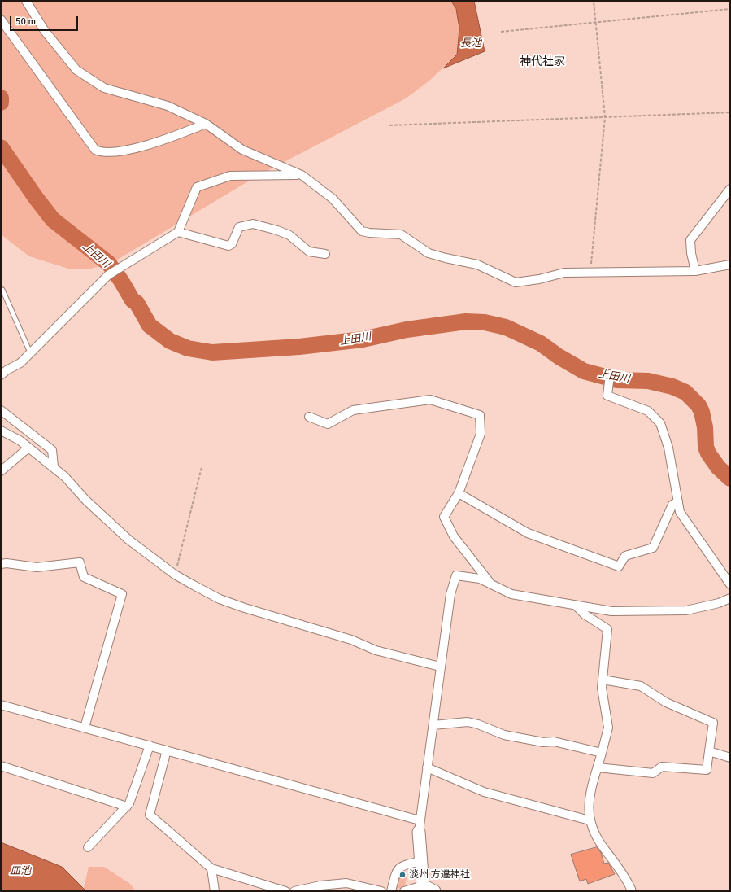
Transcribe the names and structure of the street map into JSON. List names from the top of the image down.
{
  "districts": ["神代社家"],
  "water": ["長池", "上田川", "皿池"],
  "places": ["淡州 方違神社"],
  "scale_bar": "50 m"
}
